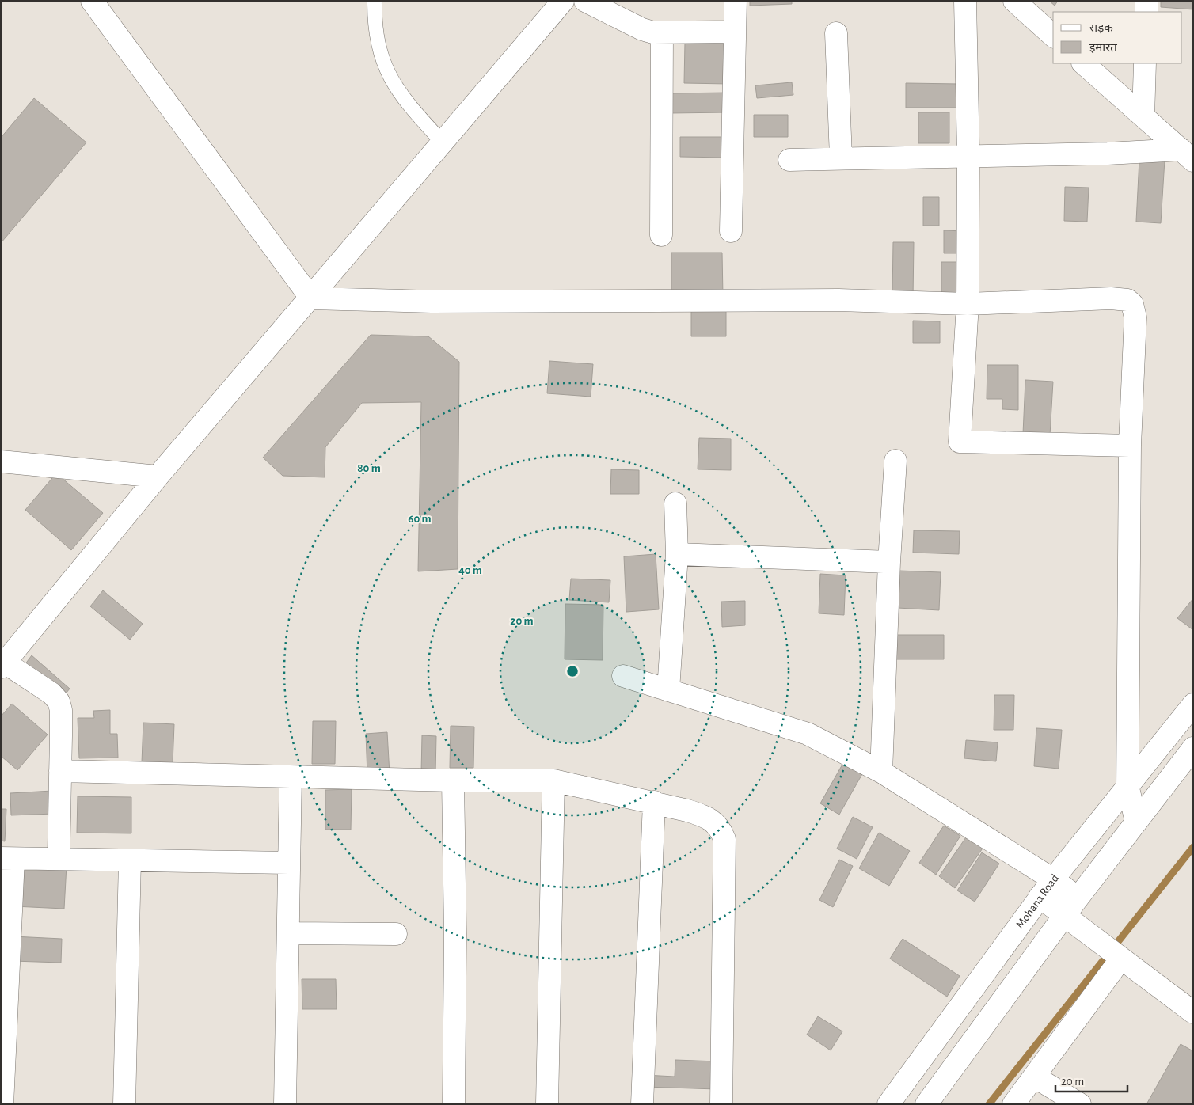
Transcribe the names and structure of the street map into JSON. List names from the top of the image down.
{
  "streets": {
    "street": ["Mohana Road"]
  },
  "legend": ["सड़क", "इमारत"],
  "scale_bar": "20 m",
  "rings": [
    "80 m",
    "60 m",
    "40 m",
    "20 m"
  ]
}
